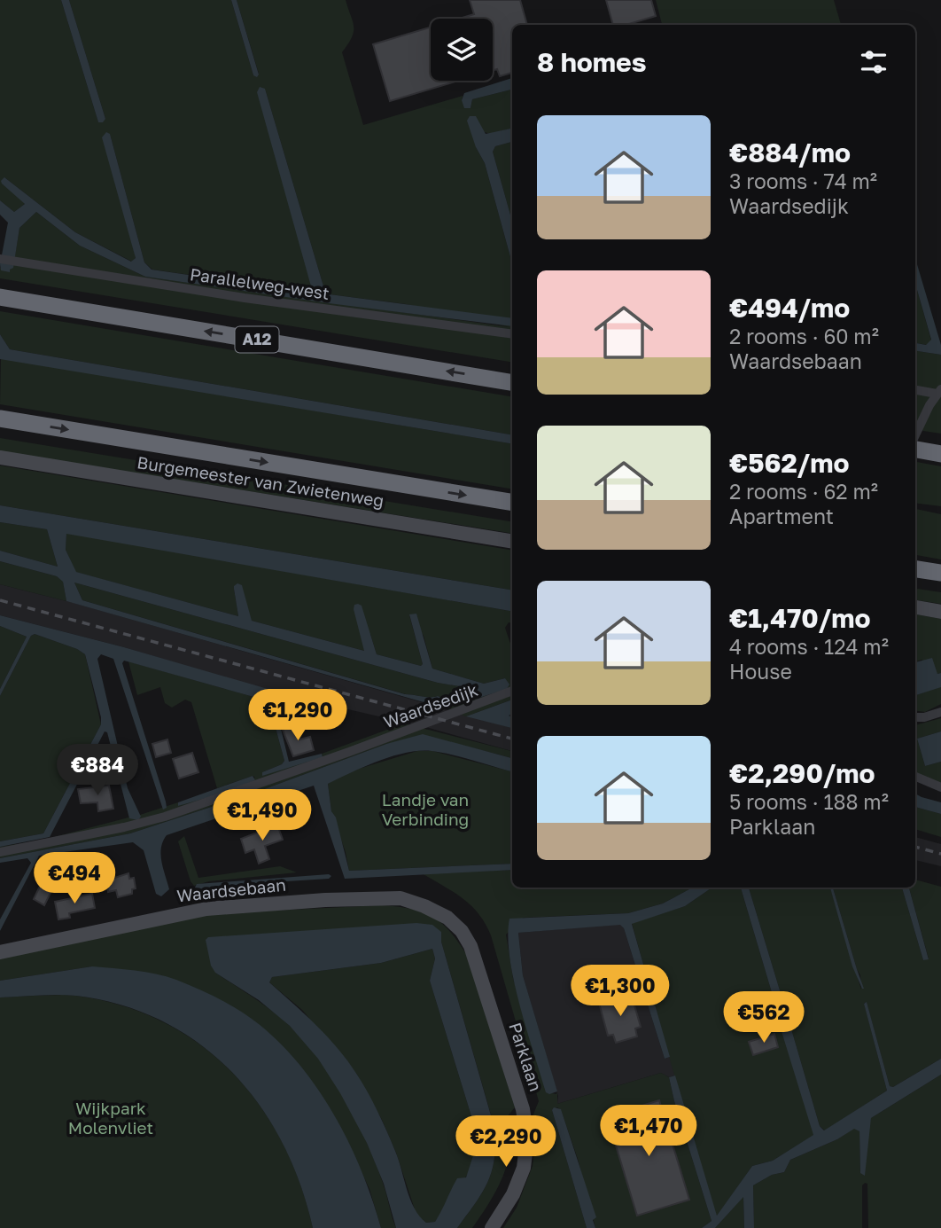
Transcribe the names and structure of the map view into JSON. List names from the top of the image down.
{
  "streets": {
    "highway": ["A12"],
    "street": [
      "Parallelweg-west",
      "Burgemeester van Zwietenweg",
      "Waardsedijk",
      "Waardsebaan",
      "Parklaan"
    ]
  },
  "crossings": [
    ["Waardsebaan", "Parklaan"]
  ],
  "parks": ["Landje van Verbinding", "Wijkpark Molenvliet"],
  "page": {
    "heading": "8 homes",
    "list": [
      {
        "name": "€884/mo",
        "note": "3 rooms · 74 m² · Waardsedijk"
      },
      {
        "name": "€494/mo",
        "note": "2 rooms · 60 m² · Waardsebaan"
      },
      {
        "name": "€562/mo",
        "note": "2 rooms · 62 m² · Apartment"
      },
      {
        "name": "€1,470/mo",
        "note": "4 rooms · 124 m² · House"
      },
      {
        "name": "€2,290/mo",
        "note": "5 rooms · 188 m² · Parklaan"
      }
    ],
    "price": [
      "€1,290",
      "€884",
      "€1,490",
      "€494",
      "€1,300",
      "€562",
      "€1,470",
      "€2,290"
    ]
  }
}
